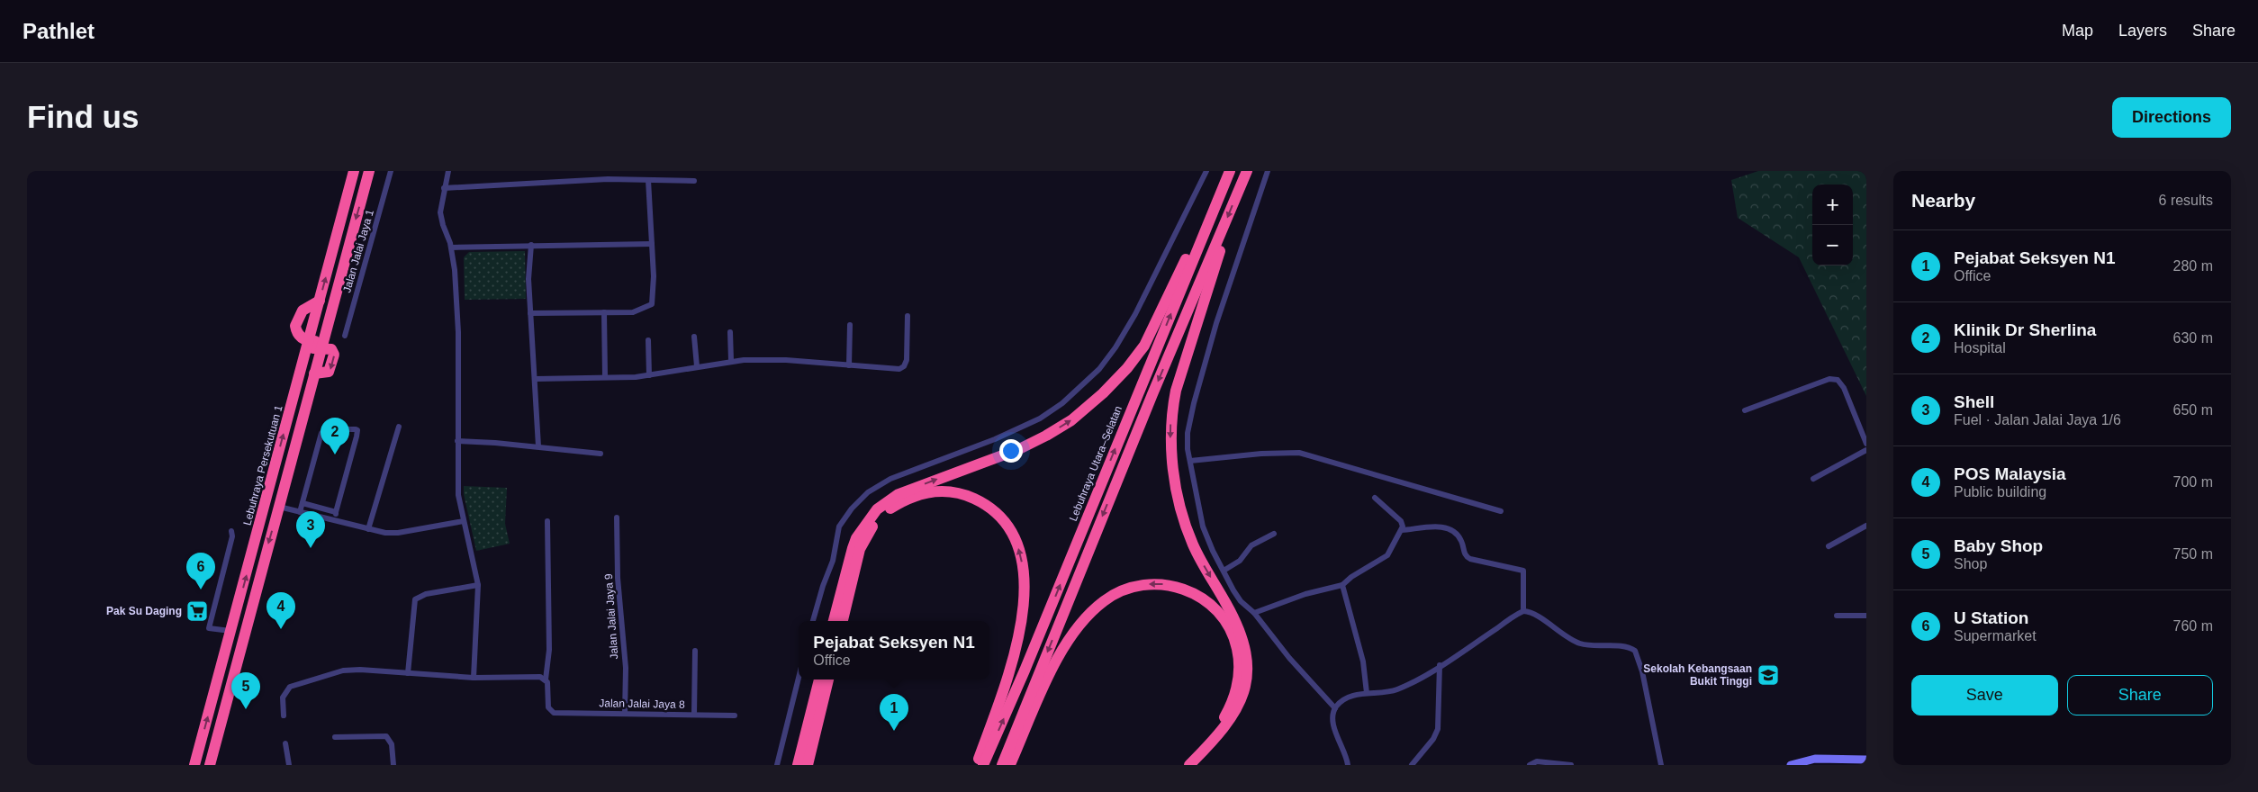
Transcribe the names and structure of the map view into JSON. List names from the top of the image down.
{
  "streets": {
    "highway": ["Lebuhraya Utara–Selatan", "Lebuhraya Persekutuan 1"],
    "street": ["Jalan Jalai Jaya 1", "Jalan Jalai Jaya 9", "Jalan Jalai Jaya 8"]
  },
  "crossings": [
    ["Jalan Jalai Jaya 9", "Jalan Jalai Jaya 8"]
  ],
  "places": {
    "supermarket": ["Pak Su Daging"],
    "school or university": ["Sekolah Kebangsaan Bukit Tinggi"]
  },
  "page": {
    "header": "Pathlet",
    "nav": ["Map", "Layers", "Share"],
    "buttons": [
      "Directions",
      ["Save", "Share"]
    ],
    "title": "Find us",
    "heading": ["Nearby", "6 results"],
    "map_buttons": ["+", "−"],
    "list": [
      {
        "mark": "1",
        "name": "Pejabat Seksyen N1",
        "note": "Office",
        "value": "280 m"
      },
      {
        "mark": "2",
        "name": "Klinik Dr Sherlina",
        "note": "Hospital",
        "value": "630 m"
      },
      {
        "mark": "3",
        "name": "Shell",
        "note": "Fuel · Jalan Jalai Jaya 1/6",
        "value": "650 m"
      },
      {
        "mark": "4",
        "name": "POS Malaysia",
        "note": "Public building",
        "value": "700 m"
      },
      {
        "mark": "5",
        "name": "Baby Shop",
        "note": "Shop",
        "value": "750 m"
      },
      {
        "mark": "6",
        "name": "U Station",
        "note": "Supermarket",
        "value": "760 m"
      }
    ],
    "pins": [
      "2",
      "3",
      "6",
      "4",
      "5",
      "1"
    ],
    "popup": ["Pejabat Seksyen N1", "Office"]
  }
}
